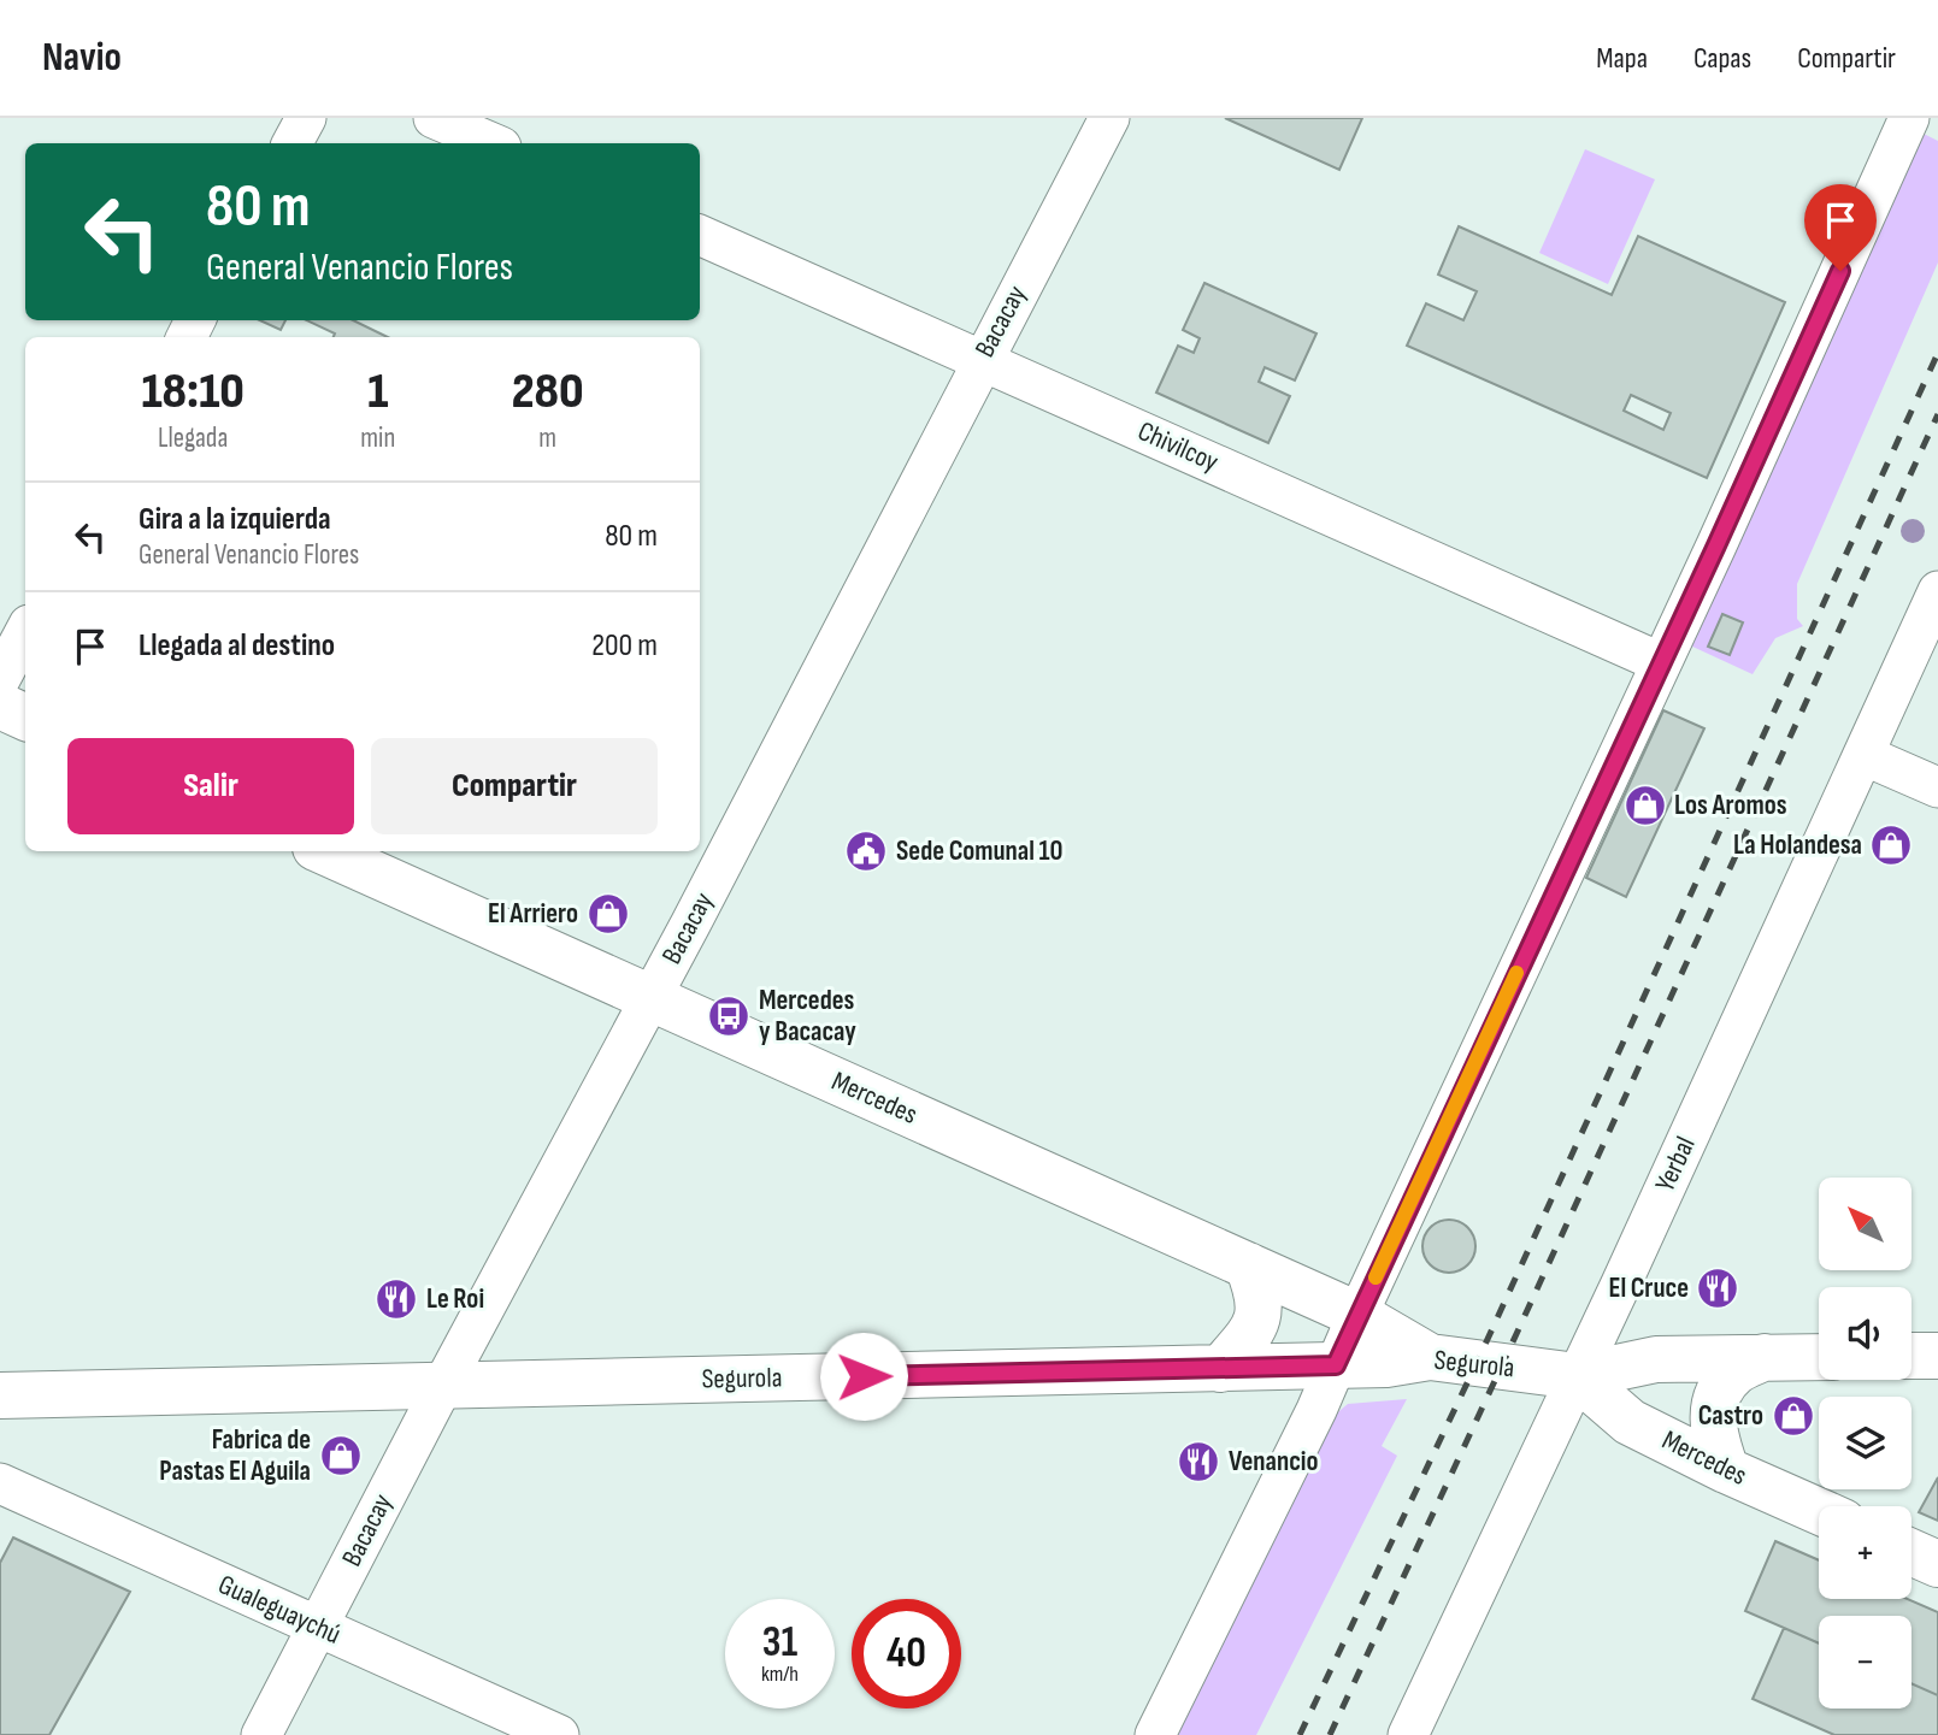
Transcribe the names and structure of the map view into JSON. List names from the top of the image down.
{
  "streets": {
    "street": [
      "Bacacay",
      "Chivilcoy",
      "Mercedes",
      "Yerbal",
      "Segurola",
      "Gualeguaychú"
    ]
  },
  "crossings": [
    ["Bacacay", "Chivilcoy"],
    ["Bacacay", "Mercedes"],
    ["Bacacay", "Segurola"],
    ["Bacacay", "Gualeguaychú"],
    ["Mercedes", "Yerbal"],
    ["Mercedes", "Segurola"],
    ["Yerbal", "Segurola"]
  ],
  "places": {
    "shop": [
      "Los Aromos",
      "La Holandesa",
      "El Arriero",
      "Castro",
      "Fabrica de Pastas El Aguila"
    ],
    "public building": ["Sede Comunal 10"],
    "bus stop": ["Mercedes y Bacacay"],
    "restaurant": ["El Cruce", "Le Roi", "Venancio"]
  },
  "north": "top left",
  "page": {
    "header": "Navio",
    "nav": ["Mapa", "Capas", "Compartir"],
    "turn": ["80 m", "General Venancio Flores"],
    "eta": [
      "18:10",
      "Llegada",
      "1",
      "min",
      "280",
      "m"
    ],
    "list": [
      {
        "name": "Gira a la izquierda",
        "note": "General Venancio Flores",
        "value": "80 m"
      },
      {
        "name": "Llegada al destino",
        "value": "200 m"
      }
    ],
    "buttons": ["Salir", "Compartir"],
    "map_buttons": ["+", "−"],
    "speed": "31 km/h",
    "limit": "40"
  }
}
